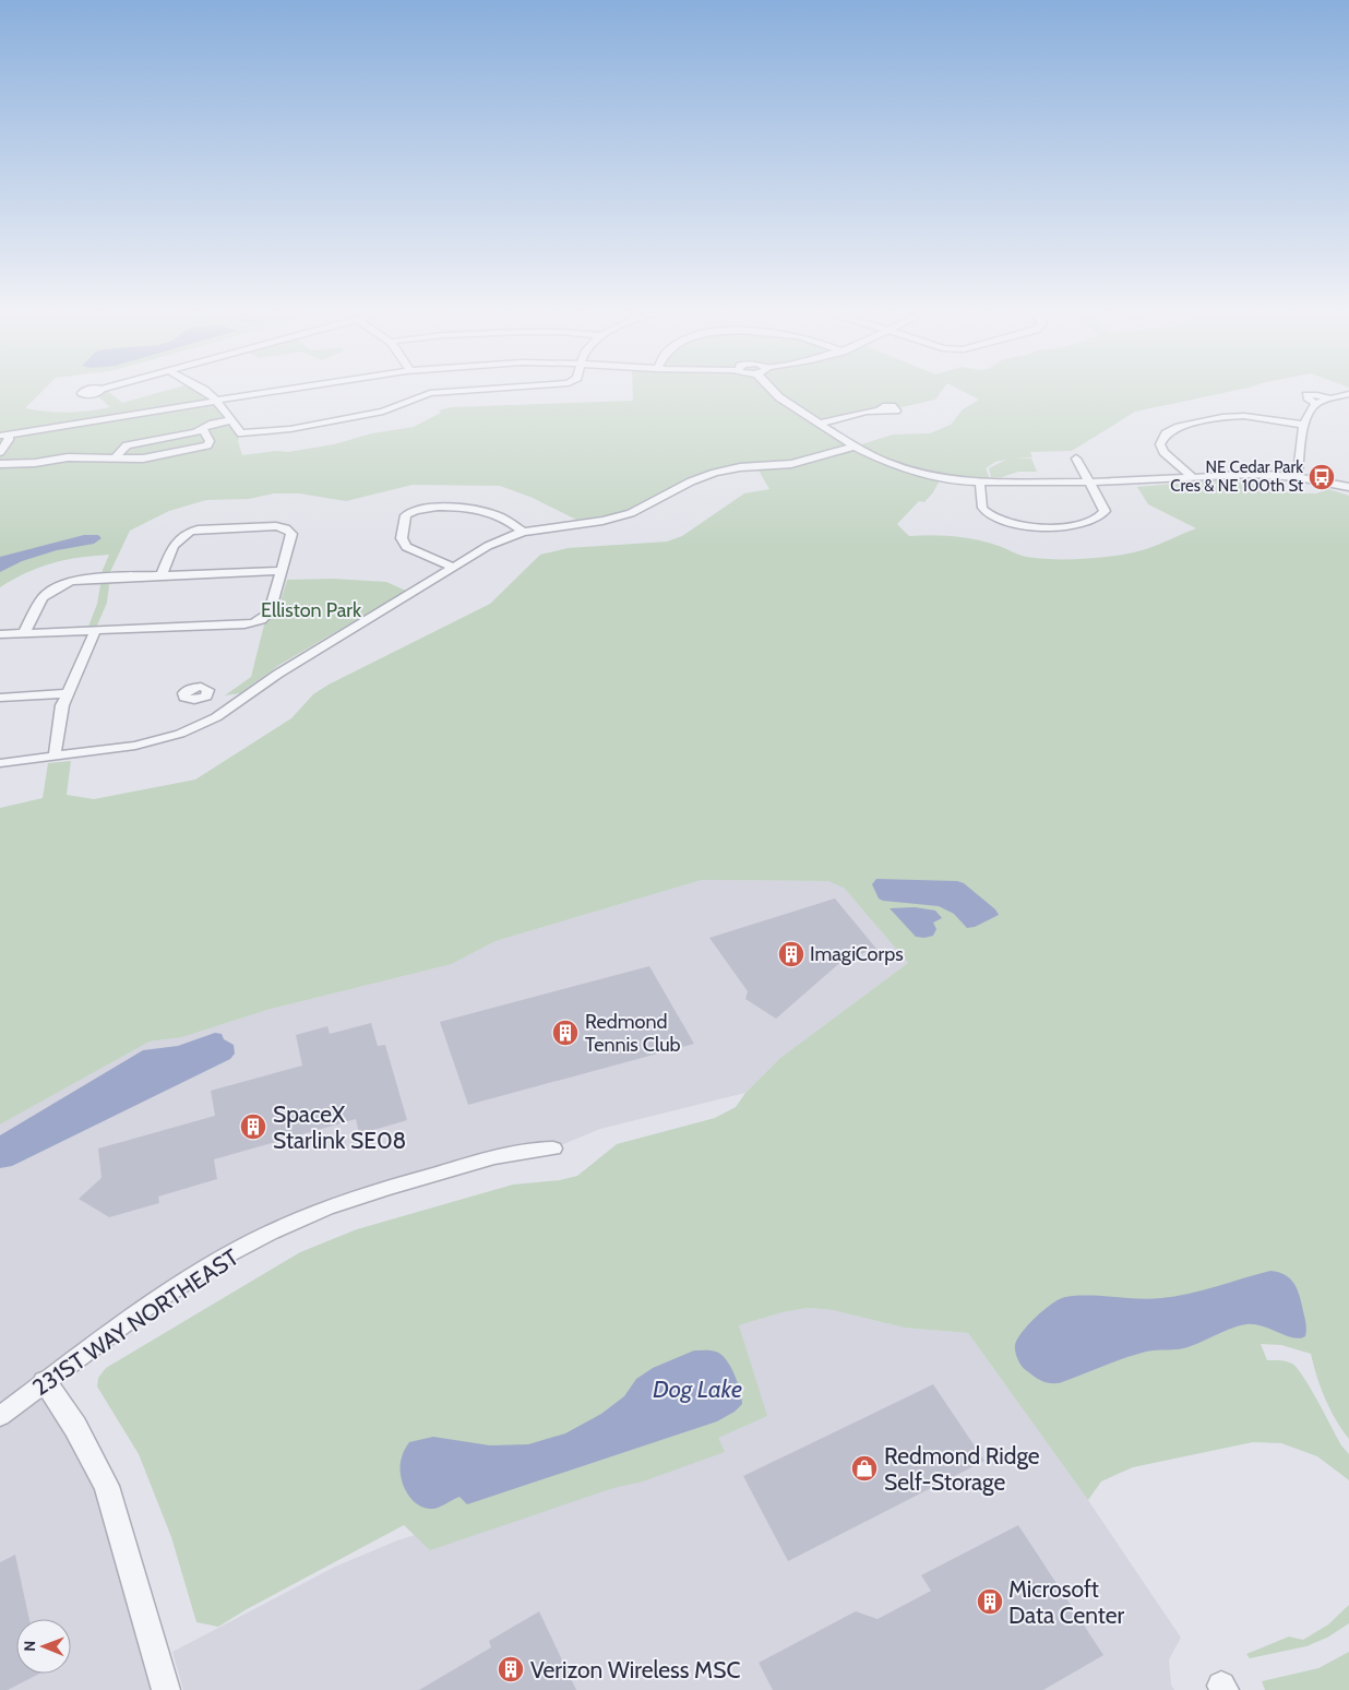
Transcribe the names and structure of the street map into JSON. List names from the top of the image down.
{
  "streets": {
    "street": ["231ST WAY NORTHEAST"]
  },
  "water": ["Dog Lake"],
  "parks": ["Elliston Park"],
  "places": {
    "bus stop": ["NE Cedar Park Cres & NE 100th St"],
    "building": [
      "ImagiCorps",
      "Redmond Tennis Club",
      "SpaceX Starlink SE08",
      "Microsoft Data Center",
      "Verizon Wireless MSC"
    ],
    "shop": ["Redmond Ridge Self-Storage"]
  },
  "north": "left"
}
